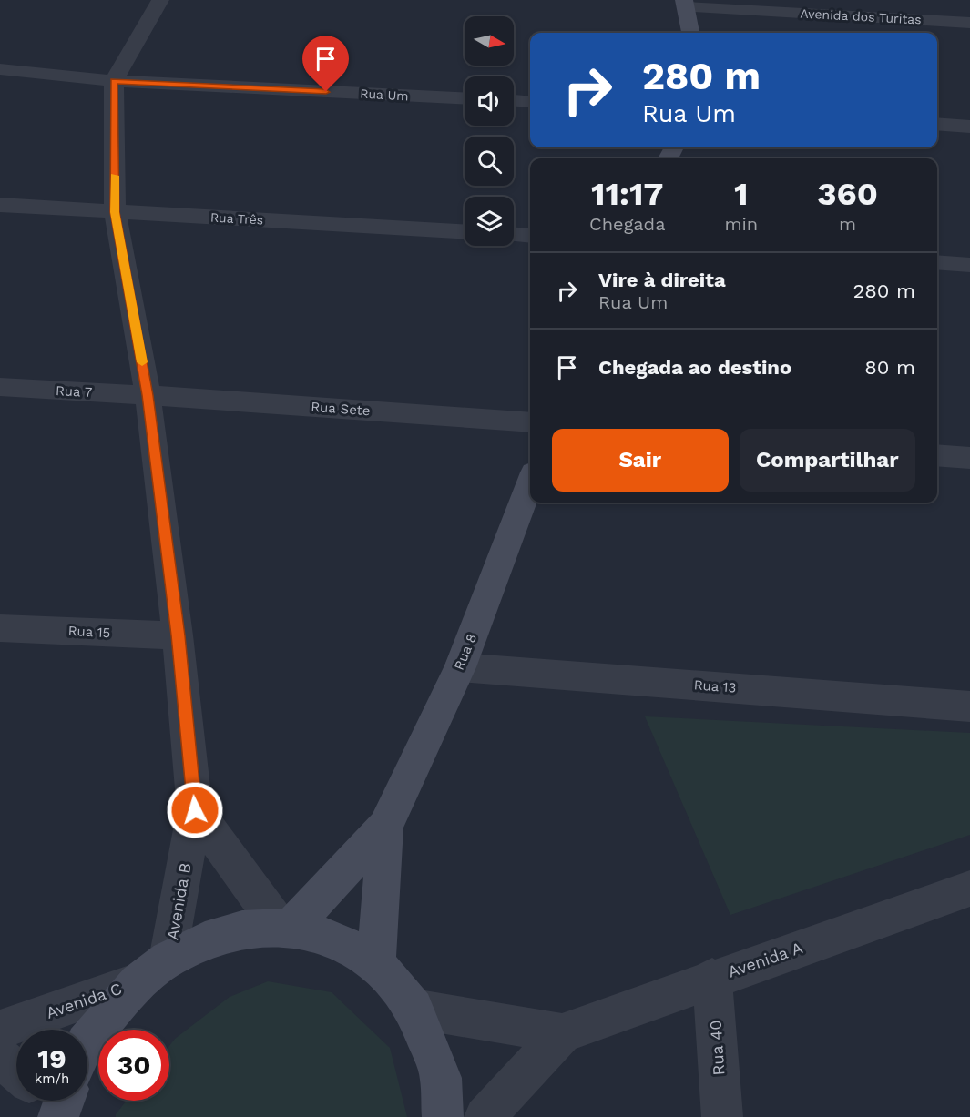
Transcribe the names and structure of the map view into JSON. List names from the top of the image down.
{
  "streets": {
    "street": [
      "Avenida dos Turitas",
      "Rua Um",
      "Rua Três",
      "Rua 7",
      "Rua Sete",
      "Rua 15",
      "Rua 8",
      "Rua 13",
      "Avenida B",
      "Avenida A",
      "Avenida C",
      "Rua 40"
    ]
  },
  "crossings": [
    ["Rua Um", "Avenida B"],
    ["Rua Três", "Avenida B"],
    ["Rua 7", "Rua Sete"],
    ["Rua 7", "Avenida B"],
    ["Rua Sete", "Avenida B"],
    ["Rua 15", "Avenida B"],
    ["Rua 8", "Rua 13"],
    ["Avenida A", "Rua 40"]
  ],
  "north": "right",
  "page": {
    "turn": ["280 m", "Rua Um"],
    "eta": [
      "11:17",
      "Chegada",
      "1",
      "min",
      "360",
      "m"
    ],
    "list": [
      {
        "name": "Vire à direita",
        "note": "Rua Um",
        "value": "280 m"
      },
      {
        "name": "Chegada ao destino",
        "value": "80 m"
      }
    ],
    "buttons": ["Sair", "Compartilhar"],
    "speed": "19 km/h",
    "limit": "30"
  }
}
